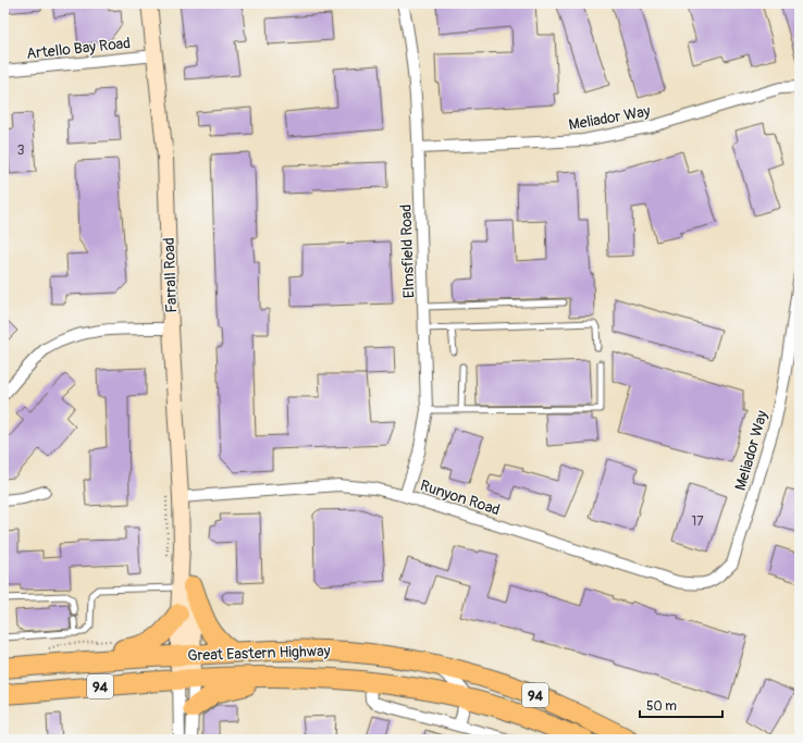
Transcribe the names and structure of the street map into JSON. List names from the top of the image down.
{
  "streets": {
    "highway": ["Great Eastern Highway", "94"],
    "main road": ["Farrall Road"],
    "street": [
      "Artello Bay Road",
      "Meliador Way",
      "Elmsfield Road",
      "Runyon Road"
    ]
  },
  "crossings": [
    ["Artello Bay Road", "Farrall Road"],
    ["Meliador Way", "Elmsfield Road"],
    ["Meliador Way", "Runyon Road"],
    ["Elmsfield Road", "Runyon Road"],
    ["Farrall Road", "Runyon Road"],
    ["Farrall Road", "Great Eastern Highway"]
  ],
  "house_numbers": ["3", "17"],
  "scale_bar": "50 m"
}
